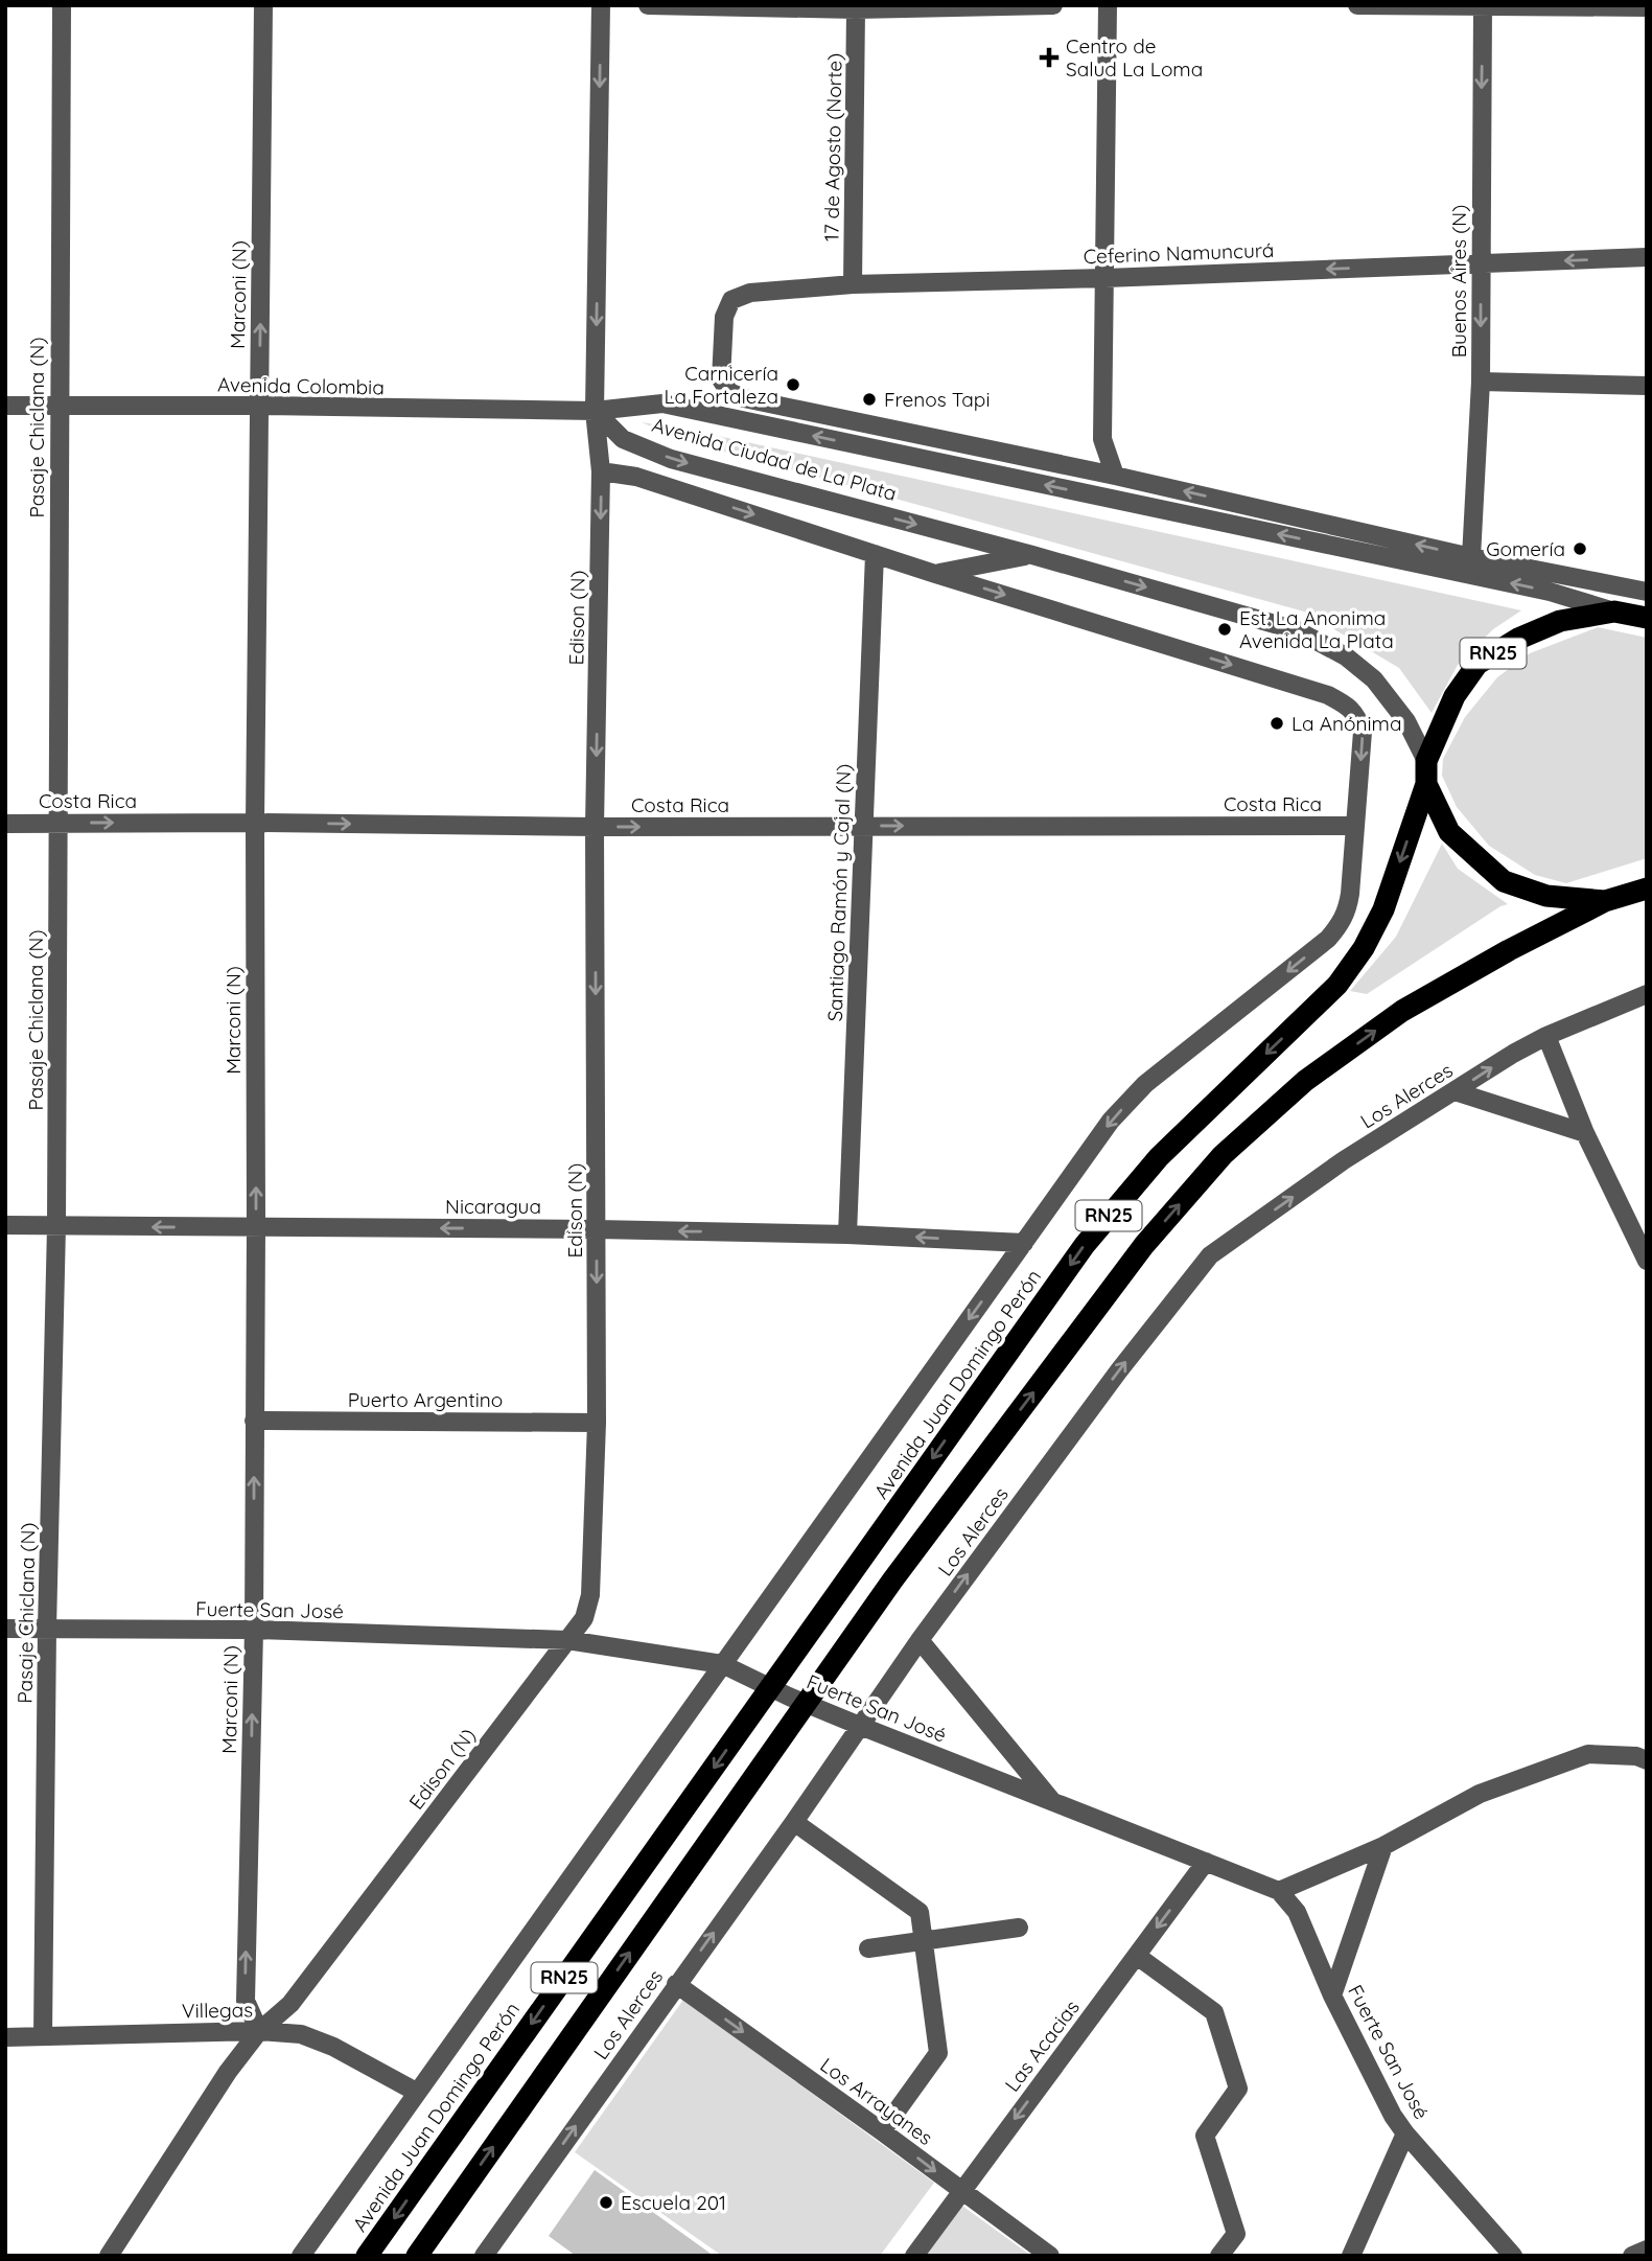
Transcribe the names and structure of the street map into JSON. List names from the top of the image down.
{
  "streets": {
    "highway": ["Avenida Ciudad de La Plata", "RN25", "Avenida Juan Domingo Perón"],
    "street": [
      "17 de Agosto (Norte)",
      "Ceferino Namuncurá",
      "Buenos Aires (N)",
      "Marconi (N)",
      "Avenida Colombia",
      "Pasaje Chiclana (N)",
      "Edison (N)",
      "Costa Rica",
      "Santiago Ramón y Cajal (N)",
      "Los Alerces",
      "Nicaragua",
      "Puerto Argentino",
      "Fuerte San José",
      "Villegas",
      "Las Acacias",
      "Los Arrayanes"
    ]
  },
  "crossings": [
    ["17 de Agosto (Norte)", "Ceferino Namuncurá"],
    ["Ceferino Namuncurá", "Buenos Aires (N)"],
    ["Marconi (N)", "Avenida Colombia"],
    ["Marconi (N)", "Edison (N)"],
    ["Marconi (N)", "Costa Rica"],
    ["Marconi (N)", "Nicaragua"],
    ["Marconi (N)", "Puerto Argentino"],
    ["Marconi (N)", "Fuerte San José"],
    ["Marconi (N)", "Villegas"],
    ["Avenida Colombia", "Pasaje Chiclana (N)"],
    ["Avenida Colombia", "Avenida Ciudad de La Plata"],
    ["Avenida Colombia", "Edison (N)"],
    ["Pasaje Chiclana (N)", "Costa Rica"],
    ["Pasaje Chiclana (N)", "Nicaragua"],
    ["Pasaje Chiclana (N)", "Fuerte San José"],
    ["Pasaje Chiclana (N)", "Villegas"],
    ["Avenida Ciudad de La Plata", "Edison (N)"],
    ["Avenida Ciudad de La Plata", "Avenida Juan Domingo Perón"],
    ["Edison (N)", "Costa Rica"],
    ["Edison (N)", "Nicaragua"],
    ["Edison (N)", "Puerto Argentino"],
    ["Edison (N)", "Fuerte San José"],
    ["Edison (N)", "Villegas"],
    ["Costa Rica", "Santiago Ramón y Cajal (N)"],
    ["Costa Rica", "Avenida Juan Domingo Perón"],
    ["Santiago Ramón y Cajal (N)", "Nicaragua"],
    ["Los Alerces", "Fuerte San José"],
    ["Los Alerces", "Los Arrayanes"],
    ["Nicaragua", "Avenida Juan Domingo Perón"],
    ["Avenida Juan Domingo Perón", "Fuerte San José"],
    ["Avenida Juan Domingo Perón", "Villegas"],
    ["Fuerte San José", "Las Acacias"],
    ["Las Acacias", "Los Arrayanes"]
  ],
  "one_way": [
    "Buenos Aires (N)",
    "Marconi (N)",
    "Edison (N)",
    "Costa Rica",
    "Los Alerces",
    "Nicaragua",
    "Avenida Juan Domingo Perón",
    "Las Acacias",
    "Los Arrayanes"
  ],
  "places": {
    "health": ["Centro de Salud La Loma"],
    "other": [
      "Carnicería La Fortaleza",
      "Frenos Tapi",
      "Gomería",
      "Est. La Anonima Avenida La Plata",
      "La Anónima",
      "Escuela 201"
    ]
  }
}
